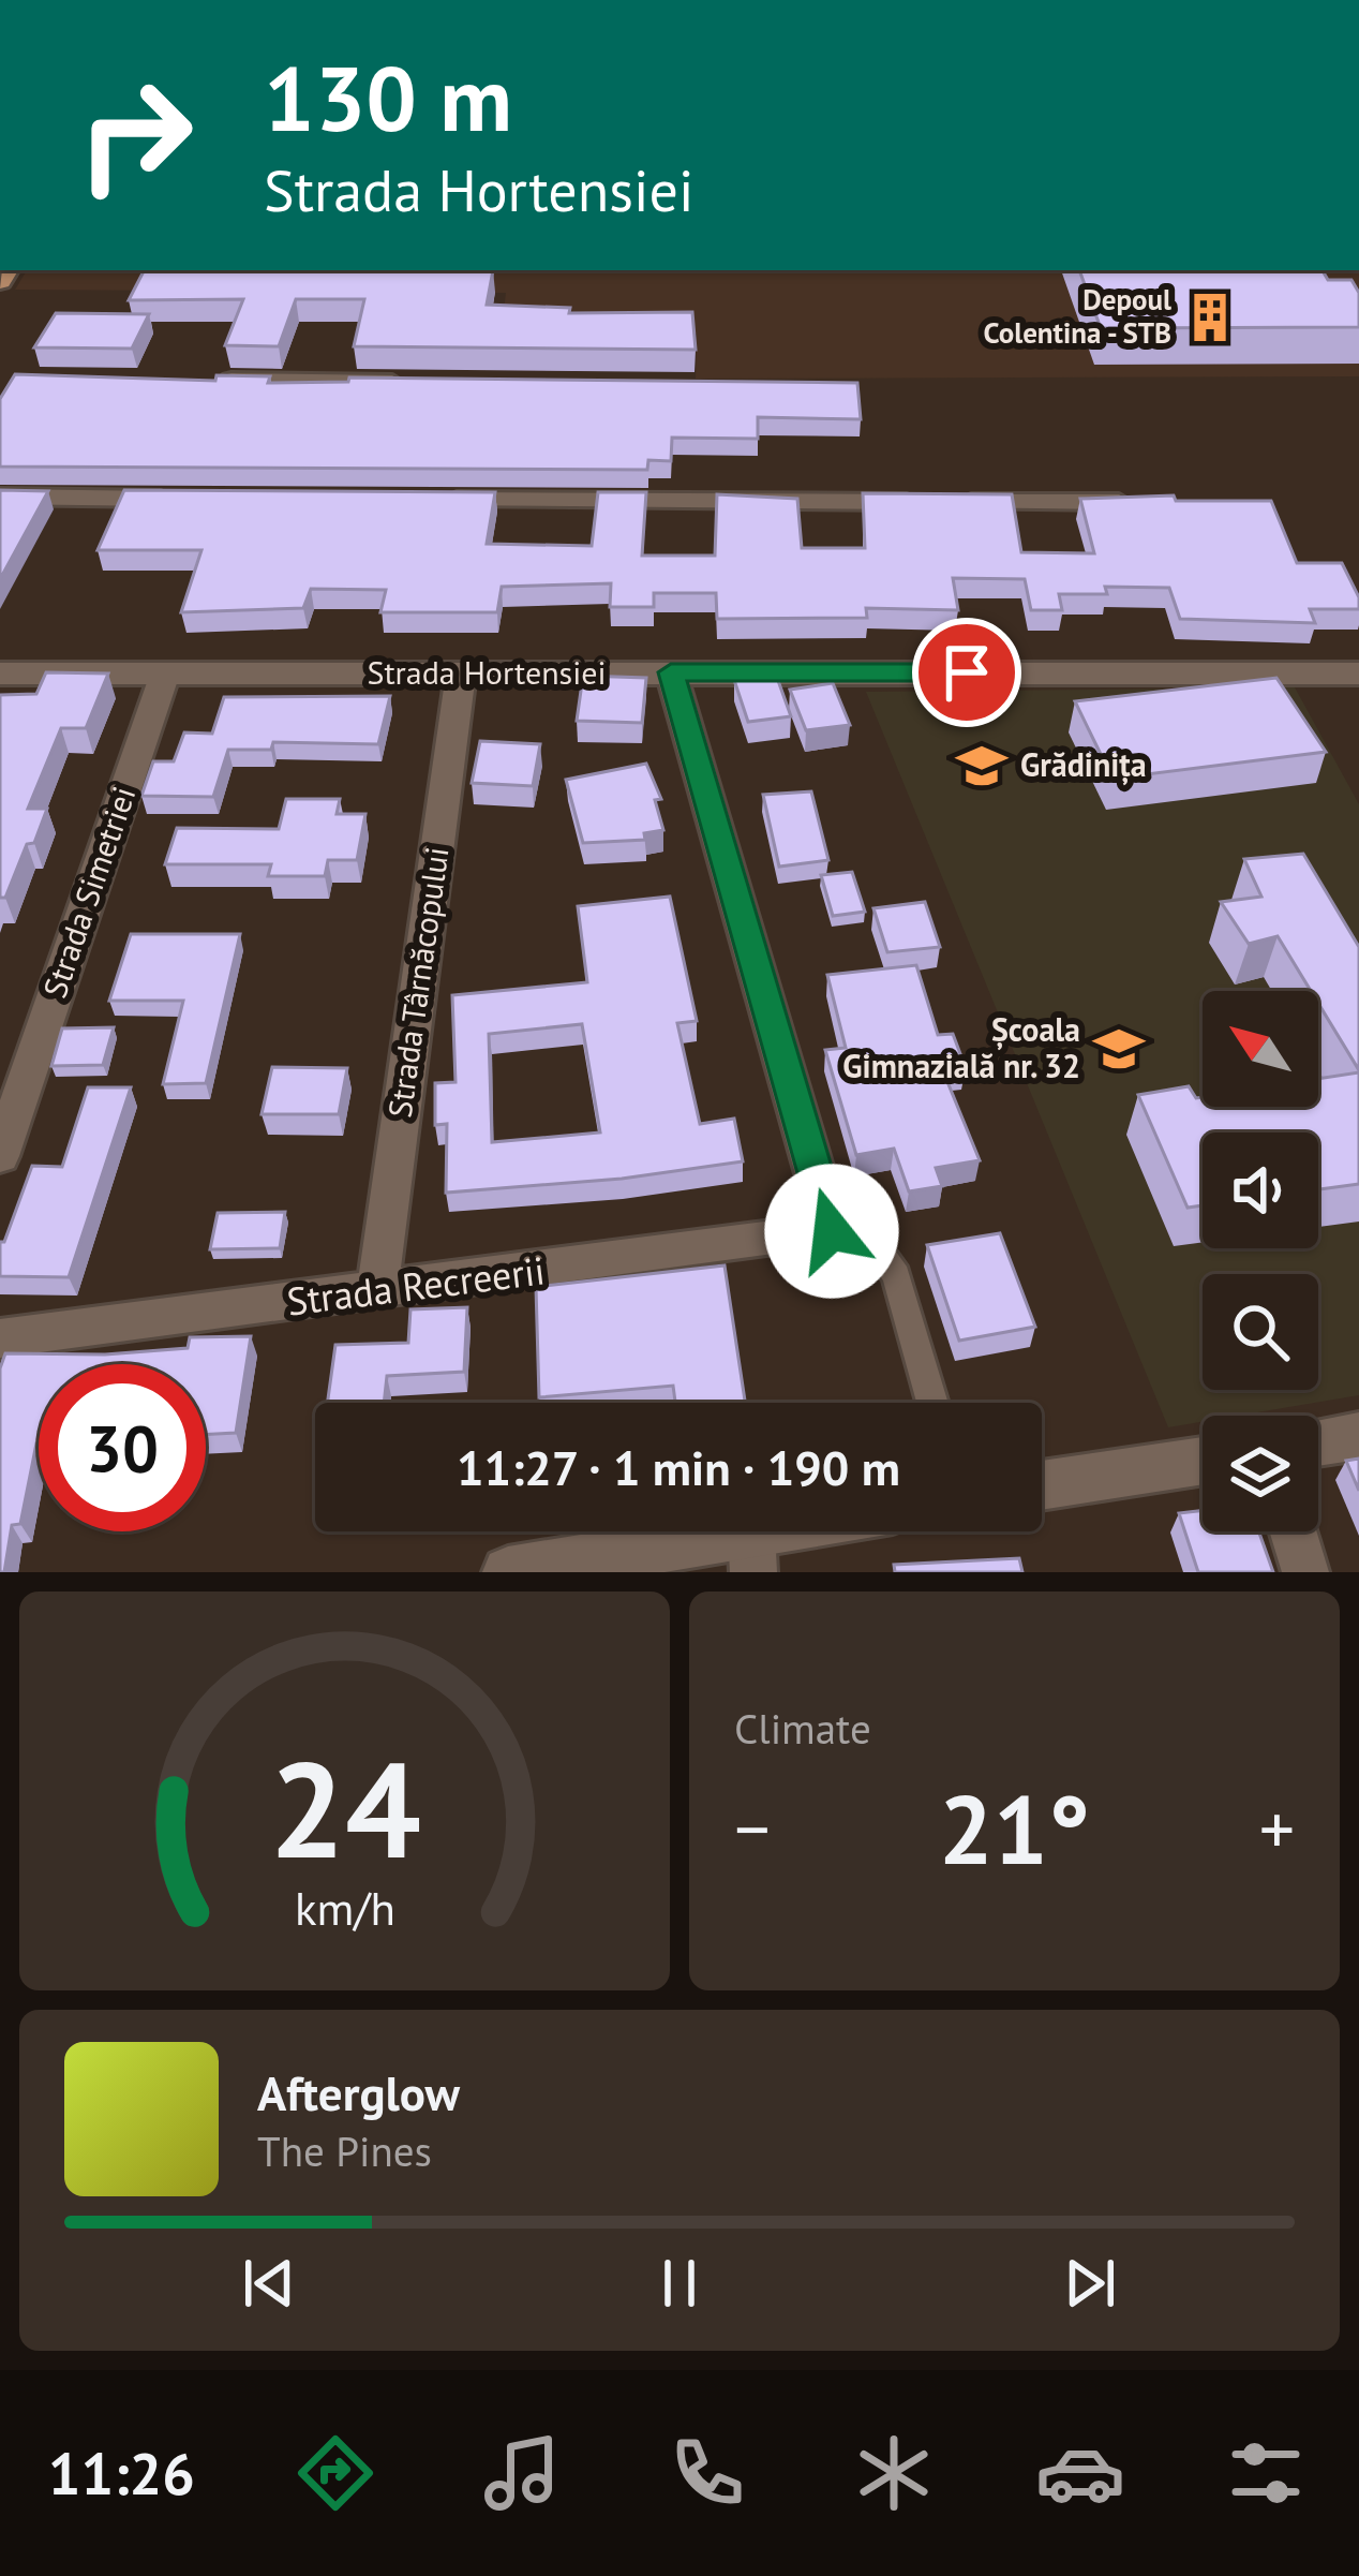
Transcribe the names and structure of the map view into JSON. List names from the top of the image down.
{
  "streets": {
    "street": [
      "Strada Hortensiei",
      "Strada Simetriei",
      "Strada Târnăcopului",
      "Strada Recreerii"
    ]
  },
  "crossings": [
    ["Strada Hortensiei", "Strada Simetriei"],
    ["Strada Hortensiei", "Strada Târnăcopului"],
    ["Strada Târnăcopului", "Strada Recreerii"]
  ],
  "places": {
    "building": ["Depoul Colentina - STB"],
    "school or university": ["Grădinița", "Școala Gimnazială nr. 32"]
  },
  "north": "top left",
  "page": {
    "turn": ["130 m", "Strada Hortensiei"],
    "limit": "30",
    "trip": "11:27 · 1 min · 190 m",
    "tile": "Climate",
    "heat": ["−", "21°", "+"],
    "song": ["Afterglow", "The Pines"],
    "tabs": "11:26",
    "gauge": ["24", "km/h"]
  }
}
